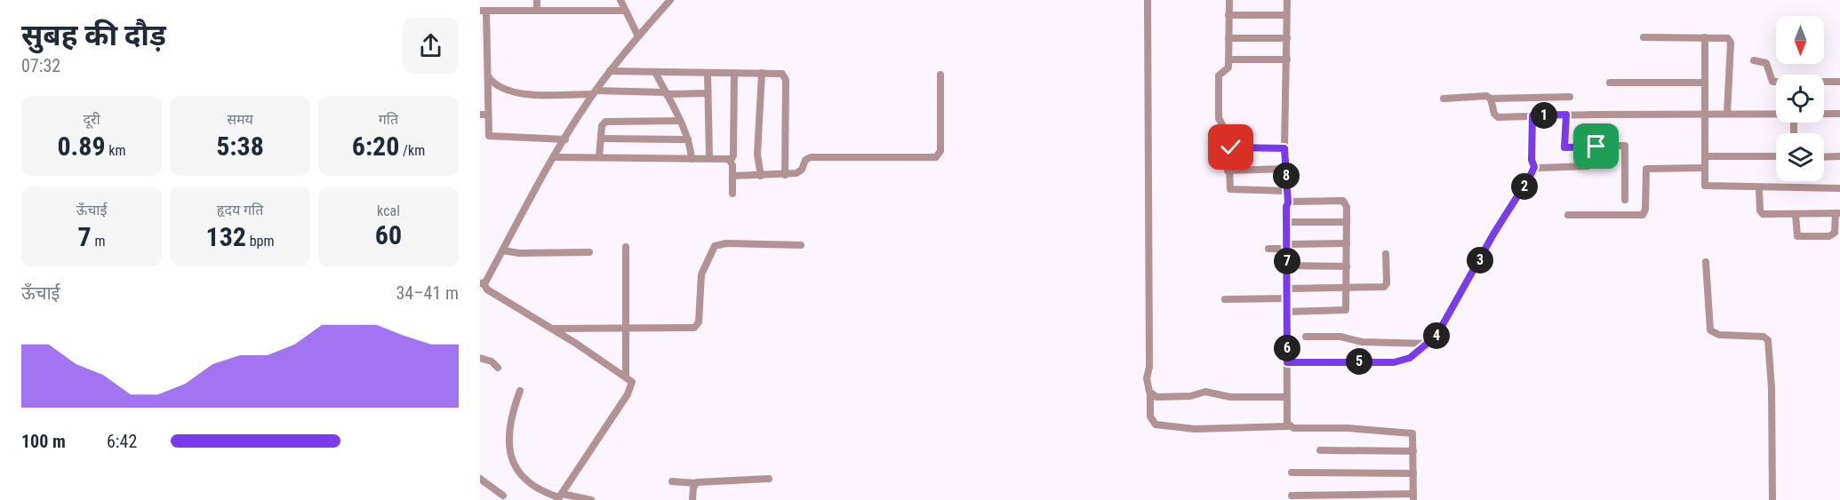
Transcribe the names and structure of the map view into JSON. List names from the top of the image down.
{
  "north": "bottom",
  "page": {
    "heading": ["सुबह की दौड़", "07:32"],
    "stats": [
      ["दूरी", "0.89 km"],
      ["समय", "5:38"],
      ["गति", "6:20 /km"],
      ["ऊँचाई", "7 m"],
      ["हृदय गति", "132 bpm"],
      ["kcal", "60"]
    ],
    "pins": [
      "1",
      "8",
      "2",
      "3",
      "7",
      "4",
      "6",
      "5"
    ],
    "chart": ["ऊँचाई", "34–41 m"],
    "list": [
      {
        "name": "100 m",
        "note": "6:42"
      }
    ]
  }
}
